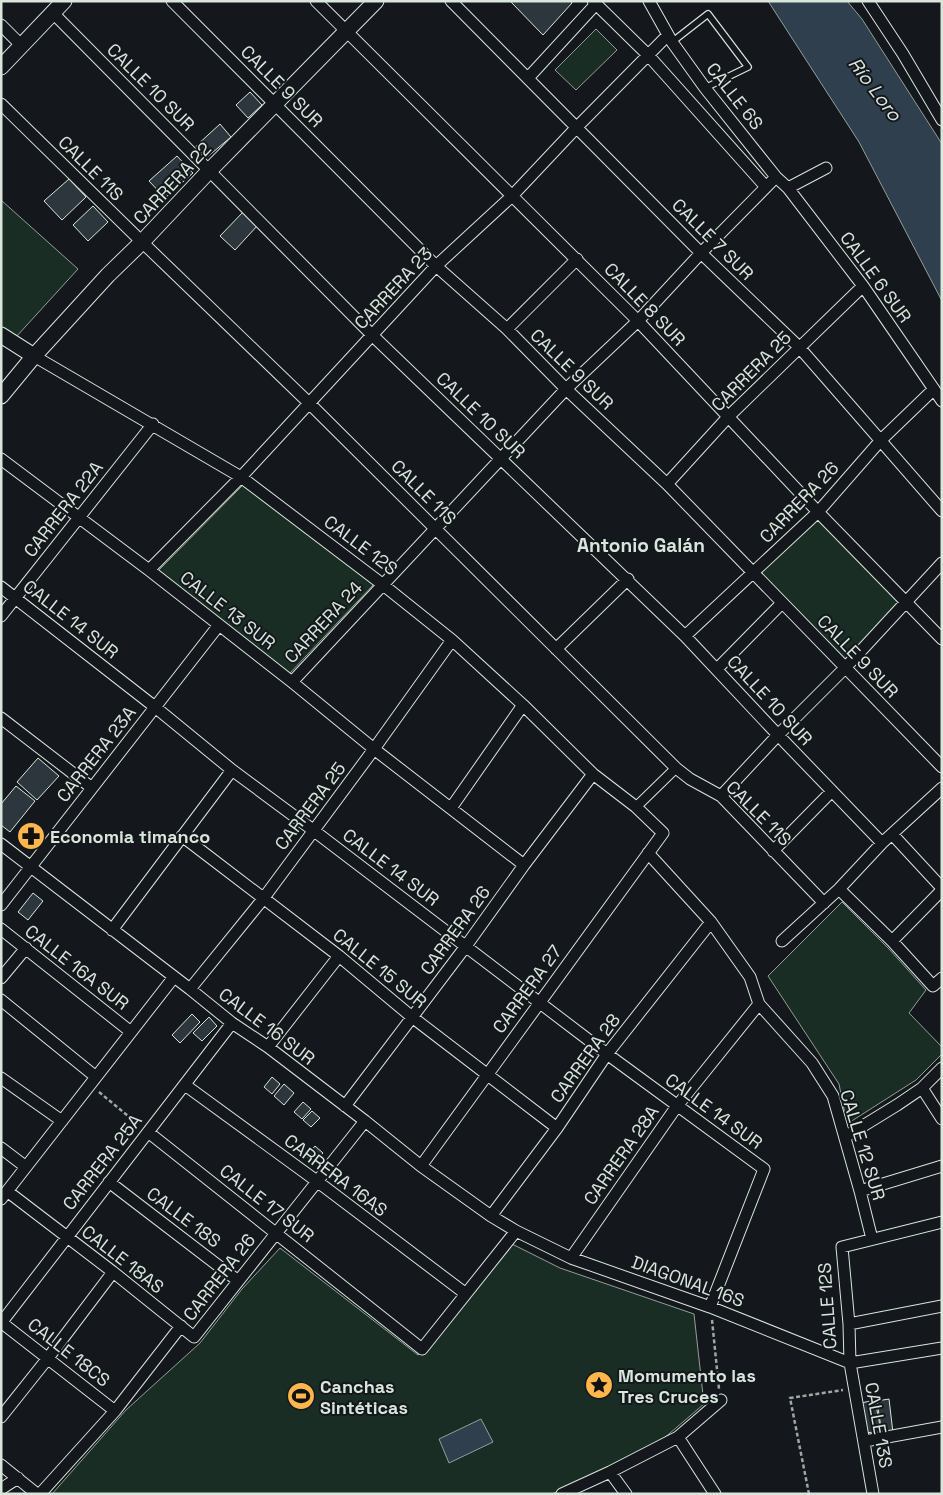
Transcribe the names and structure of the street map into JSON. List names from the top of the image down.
{
  "streets": {
    "street": [
      "CALLE 9 SUR",
      "CALLE 10 SUR",
      "CALLE 6S",
      "CALLE 11S",
      "CARRERA 22",
      "CALLE 7 SUR",
      "CALLE 6 SUR",
      "CARRERA 23",
      "CALLE 8 SUR",
      "CARRERA 25",
      "CARRERA 26",
      "CARRERA 22A",
      "CALLE 12S",
      "CALLE 13 SUR",
      "CALLE 14 SUR",
      "CARRERA 24",
      "CARRERA 23A",
      "CALLE 16A SUR",
      "CALLE 15 SUR",
      "CARRERA 27",
      "CALLE 16 SUR",
      "CARRERA 28",
      "CALLE 12 SUR",
      "CARRERA 28A",
      "CARRERA 25A",
      "CARRERA 16AS",
      "CALLE 17 SUR",
      "CALLE 18S",
      "CALLE 18AS",
      "DIAGONAL 16S",
      "CALLE 18CS",
      "CALLE 13S"
    ]
  },
  "crossings": [
    ["CALLE 9 SUR", "CARRERA 22"],
    ["CALLE 9 SUR", "CARRERA 23"],
    ["CALLE 9 SUR", "CARRERA 25"],
    ["CALLE 9 SUR", "CARRERA 26"],
    ["CALLE 9 SUR", "CARRERA 24"],
    ["CALLE 10 SUR", "CARRERA 22"],
    ["CALLE 10 SUR", "CARRERA 23"],
    ["CALLE 10 SUR", "CARRERA 26"],
    ["CALLE 10 SUR", "CARRERA 24"],
    ["CALLE 6S", "CALLE 6 SUR"],
    ["CALLE 6S", "CARRERA 23"],
    ["CALLE 6S", "CARRERA 24"],
    ["CALLE 11S", "CARRERA 22"],
    ["CALLE 11S", "CARRERA 23"],
    ["CALLE 11S", "CARRERA 24"],
    ["CARRERA 22", "CALLE 8 SUR"],
    ["CARRERA 22", "CALLE 12S"],
    ["CALLE 7 SUR", "CARRERA 23"],
    ["CALLE 7 SUR", "CARRERA 25"],
    ["CALLE 7 SUR", "CARRERA 26"],
    ["CALLE 7 SUR", "CARRERA 24"],
    ["CALLE 6 SUR", "CARRERA 25"],
    ["CALLE 6 SUR", "CARRERA 26"],
    ["CALLE 6 SUR", "CARRERA 24"],
    ["CARRERA 23", "CALLE 8 SUR"],
    ["CARRERA 23", "CALLE 12S"],
    ["CARRERA 23", "CALLE 13 SUR"],
    ["CALLE 8 SUR", "CARRERA 25"],
    ["CALLE 8 SUR", "CARRERA 26"],
    ["CALLE 8 SUR", "CARRERA 24"],
    ["CARRERA 25", "CALLE 12S"],
    ["CARRERA 25", "CALLE 13 SUR"],
    ["CARRERA 25", "CALLE 14 SUR"],
    ["CARRERA 25", "CALLE 15 SUR"],
    ["CARRERA 25", "CALLE 16 SUR"],
    ["CARRERA 26", "CALLE 12S"],
    ["CARRERA 26", "CALLE 13 SUR"],
    ["CARRERA 26", "CALLE 14 SUR"],
    ["CARRERA 26", "CALLE 15 SUR"],
    ["CARRERA 26", "CALLE 16 SUR"],
    ["CARRERA 26", "CARRERA 16AS"],
    ["CARRERA 26", "CALLE 17 SUR"],
    ["CARRERA 26", "CALLE 18S"],
    ["CARRERA 26", "CALLE 18AS"],
    ["CARRERA 26", "CALLE 18CS"],
    ["CARRERA 22A", "CALLE 12S"],
    ["CARRERA 22A", "CALLE 13 SUR"],
    ["CARRERA 22A", "CALLE 14 SUR"],
    ["CALLE 12S", "CARRERA 24"],
    ["CALLE 12S", "CARRERA 27"],
    ["CALLE 12S", "CALLE 12 SUR"],
    ["CALLE 12S", "DIAGONAL 16S"],
    ["CALLE 12S", "CALLE 13S"],
    ["CALLE 13 SUR", "CARRERA 24"],
    ["CALLE 13 SUR", "CARRERA 23A"],
    ["CALLE 14 SUR", "CARRERA 23A"],
    ["CALLE 14 SUR", "CARRERA 27"],
    ["CALLE 14 SUR", "CARRERA 28"],
    ["CALLE 14 SUR", "CARRERA 28A"],
    ["CALLE 14 SUR", "DIAGONAL 16S"],
    ["CARRERA 23A", "CALLE 16 SUR"],
    ["CALLE 15 SUR", "CARRERA 27"],
    ["CALLE 15 SUR", "CARRERA 28"],
    ["CARRERA 27", "CALLE 16 SUR"],
    ["CARRERA 27", "CALLE 12 SUR"],
    ["CALLE 16 SUR", "CARRERA 28"],
    ["CALLE 16 SUR", "CARRERA 25A"],
    ["CALLE 16 SUR", "DIAGONAL 16S"],
    ["CARRERA 28", "CALLE 12 SUR"],
    ["CALLE 12 SUR", "CARRERA 28A"],
    ["CARRERA 28A", "DIAGONAL 16S"],
    ["CARRERA 25A", "CARRERA 16AS"],
    ["CARRERA 25A", "CALLE 17 SUR"],
    ["CARRERA 25A", "CALLE 18S"],
    ["CARRERA 25A", "CALLE 18AS"],
    ["CARRERA 25A", "CALLE 18CS"],
    ["CARRERA 16AS", "CALLE 17 SUR"],
    ["DIAGONAL 16S", "CALLE 13S"]
  ],
  "districts": ["Antonio Galán"],
  "water": ["Río Loro"],
  "places": {
    "pharmacy": ["Economia timanco"],
    "place": ["Momumento las Tres Cruces"],
    "sports": ["Canchas Sintéticas"]
  }
}
